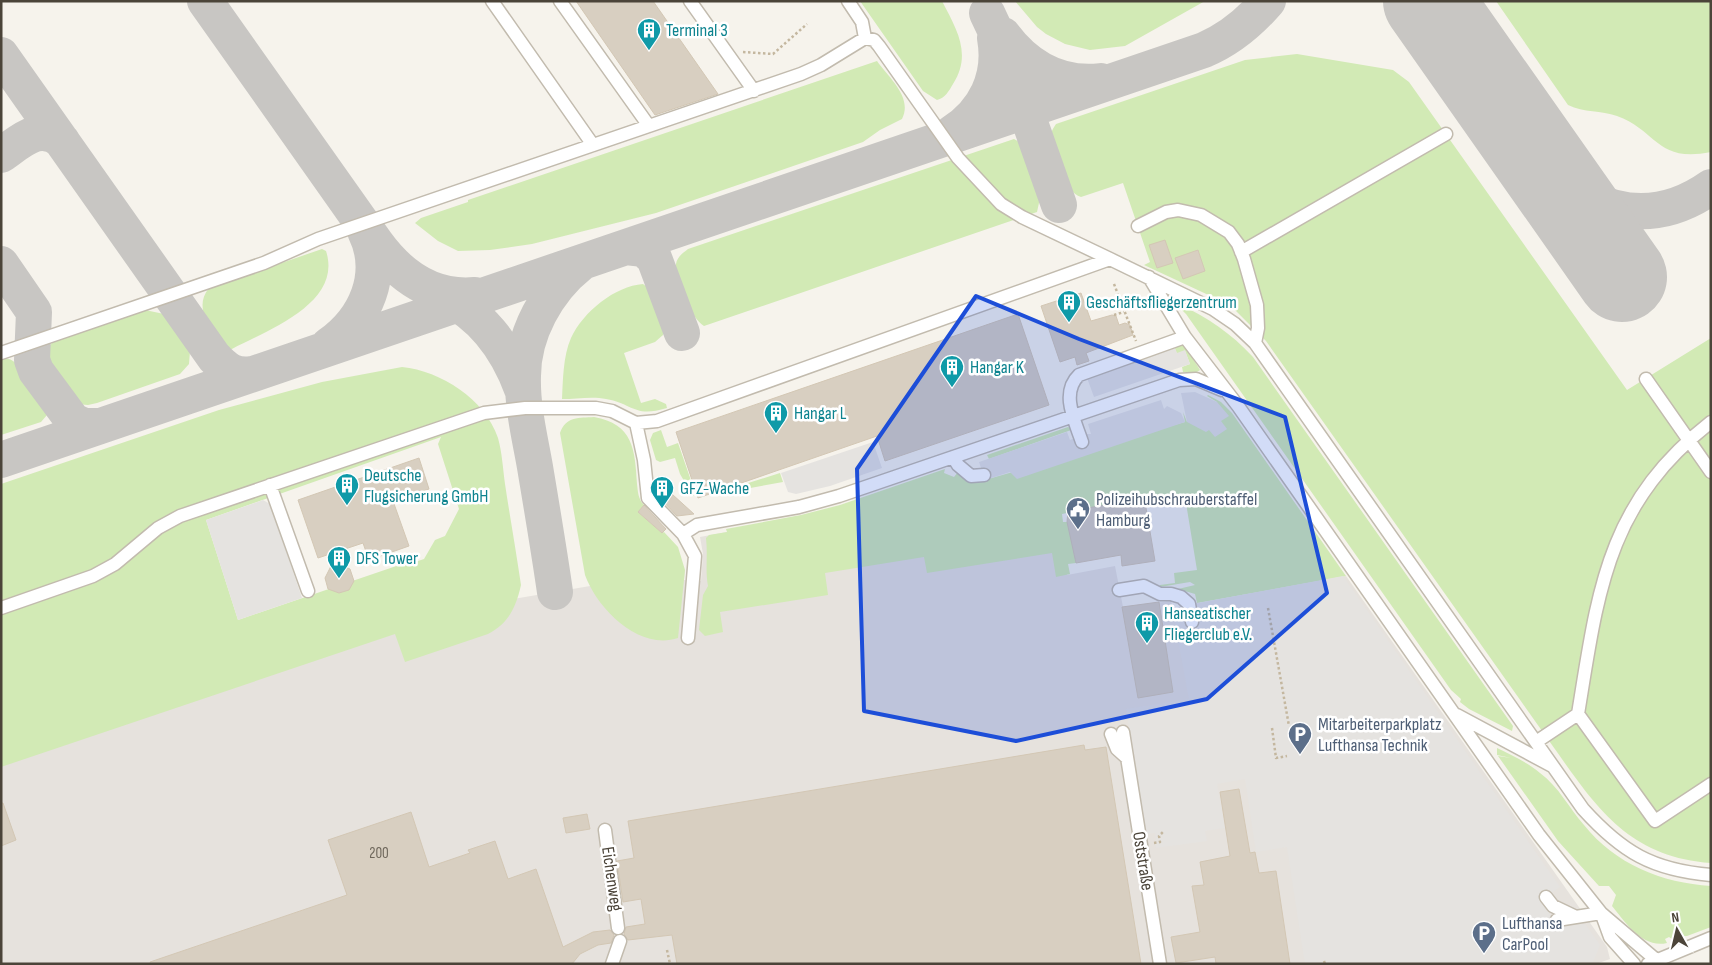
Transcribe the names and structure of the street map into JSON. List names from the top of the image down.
{
  "streets": {
    "lane": ["Oststraße", "Eichenweg"]
  },
  "places": {
    "building": [
      "Terminal 3",
      "Geschäftsfliegerzentrum",
      "Hangar K",
      "Hangar L",
      "Deutsche Flugsicherung GmbH",
      "GFZ-Wache",
      "DFS Tower",
      "Hanseatischer Fliegerclub e.V."
    ],
    "public building": ["Polizeihubschrauberstaffel Hamburg"],
    "parking": ["Mitarbeiterparkplatz Lufthansa Technik", "Lufthansa CarPool"]
  },
  "house_numbers": ["200"],
  "north": "top"
}
